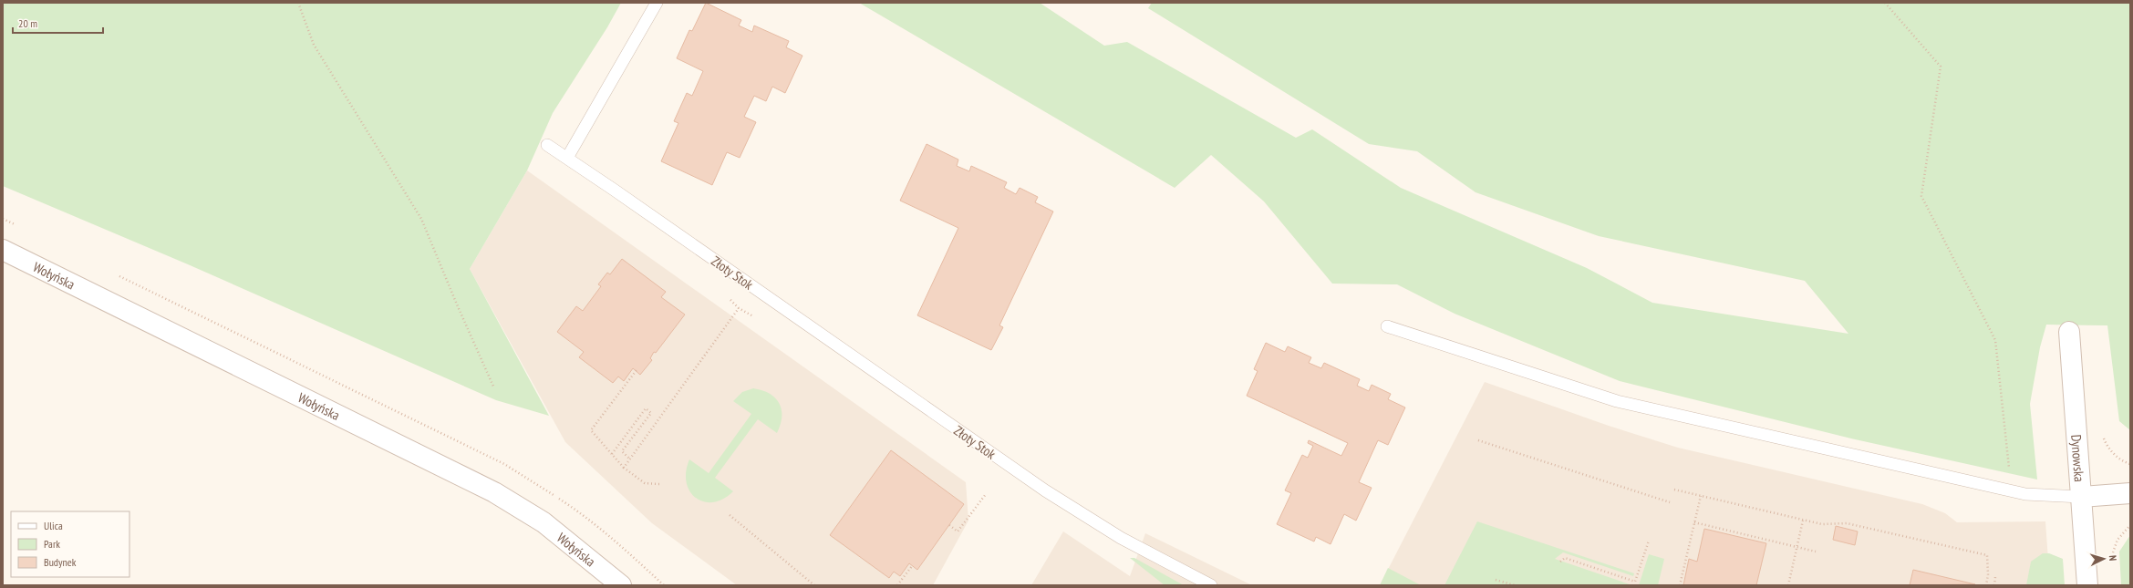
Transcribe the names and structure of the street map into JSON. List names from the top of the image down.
{
  "streets": {
    "street": ["Wołyńska", "Dynowska"],
    "lane": ["Złoty Stok"]
  },
  "legend": ["Ulica", "Park", "Budynek"],
  "scale_bar": "20 m",
  "north": "right"
}
